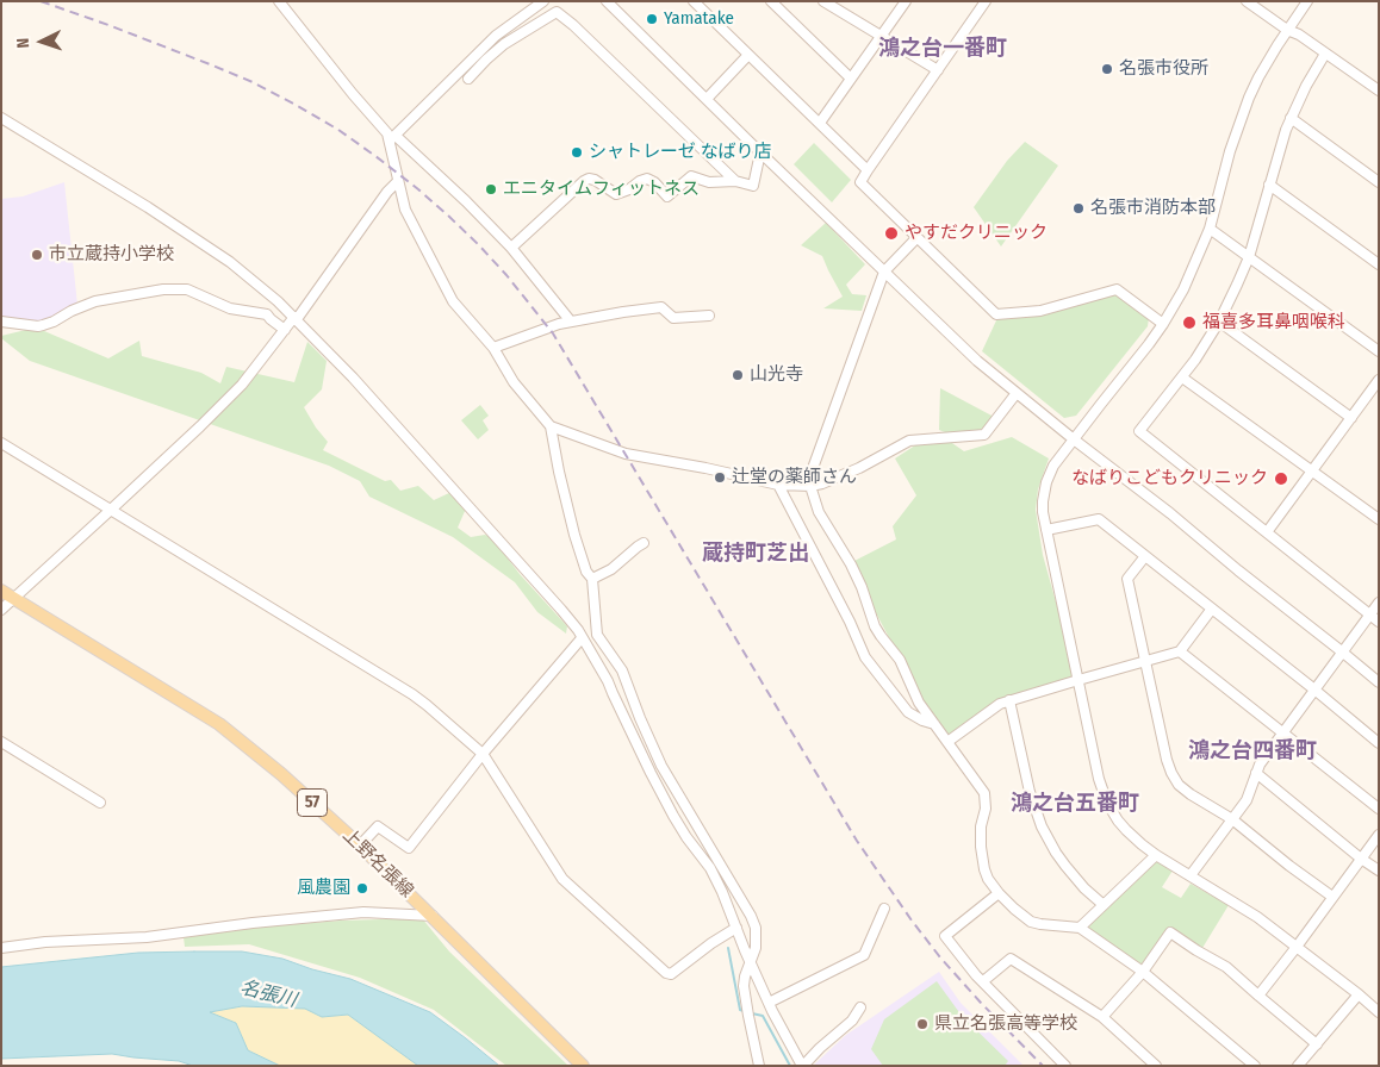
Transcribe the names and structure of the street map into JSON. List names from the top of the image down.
{
  "streets": {
    "main road": ["57", "上野名張線"]
  },
  "districts": [
    "鴻之台一番町",
    "蔵持町芝出",
    "鴻之台四番町",
    "鴻之台五番町"
  ],
  "water": ["名張川"],
  "places": [
    "Yamatake",
    "名張市役所",
    "シャトレーゼ なばり店",
    "エニタイムフィットネス",
    "名張市消防本部",
    "やすだクリニック",
    "市立蔵持小学校",
    "福喜多耳鼻咽喉科",
    "山光寺",
    "辻堂の薬師さん",
    "なばりこどもクリニック",
    "風農園",
    "県立名張高等学校"
  ],
  "north": "left"
}
